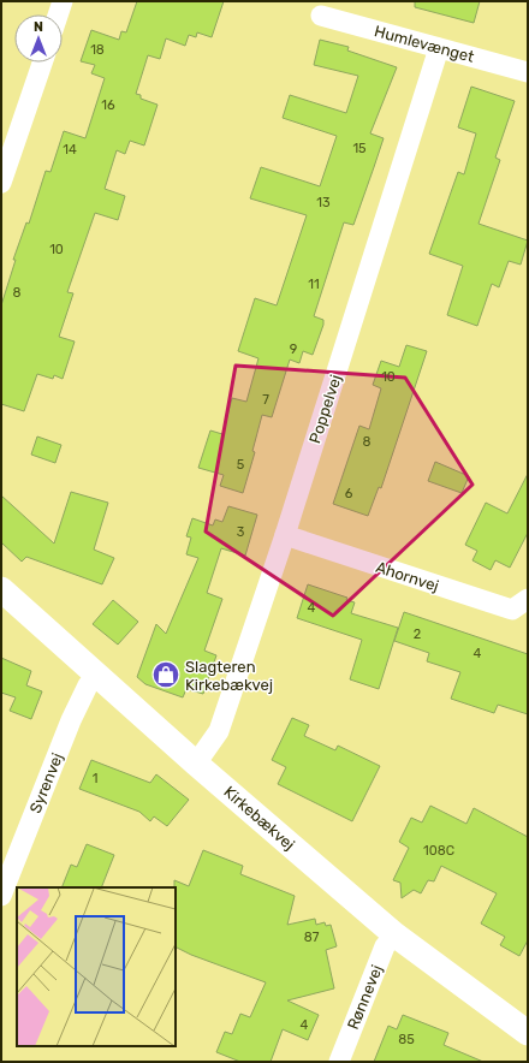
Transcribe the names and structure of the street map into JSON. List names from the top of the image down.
{
  "streets": {
    "street": [
      "Humlevænget",
      "Poppelvej",
      "Ahornvej",
      "Syrenvej",
      "Kirkebækvej",
      "Rønnevej"
    ]
  },
  "crossings": [
    ["Humlevænget", "Poppelvej"],
    ["Poppelvej", "Ahornvej"],
    ["Poppelvej", "Kirkebækvej"],
    ["Syrenvej", "Kirkebækvej"],
    ["Kirkebækvej", "Rønnevej"]
  ],
  "places": {
    "shop": ["Slagteren Kirkebækvej"]
  },
  "house_numbers": [
    "18",
    "16",
    "15",
    "14",
    "13",
    "10",
    "11",
    "8",
    "9",
    "10",
    "7",
    "8",
    "5",
    "6",
    "3",
    "4",
    "2",
    "4",
    "1",
    "108C",
    "87",
    "4",
    "85"
  ],
  "north": "top"
}
